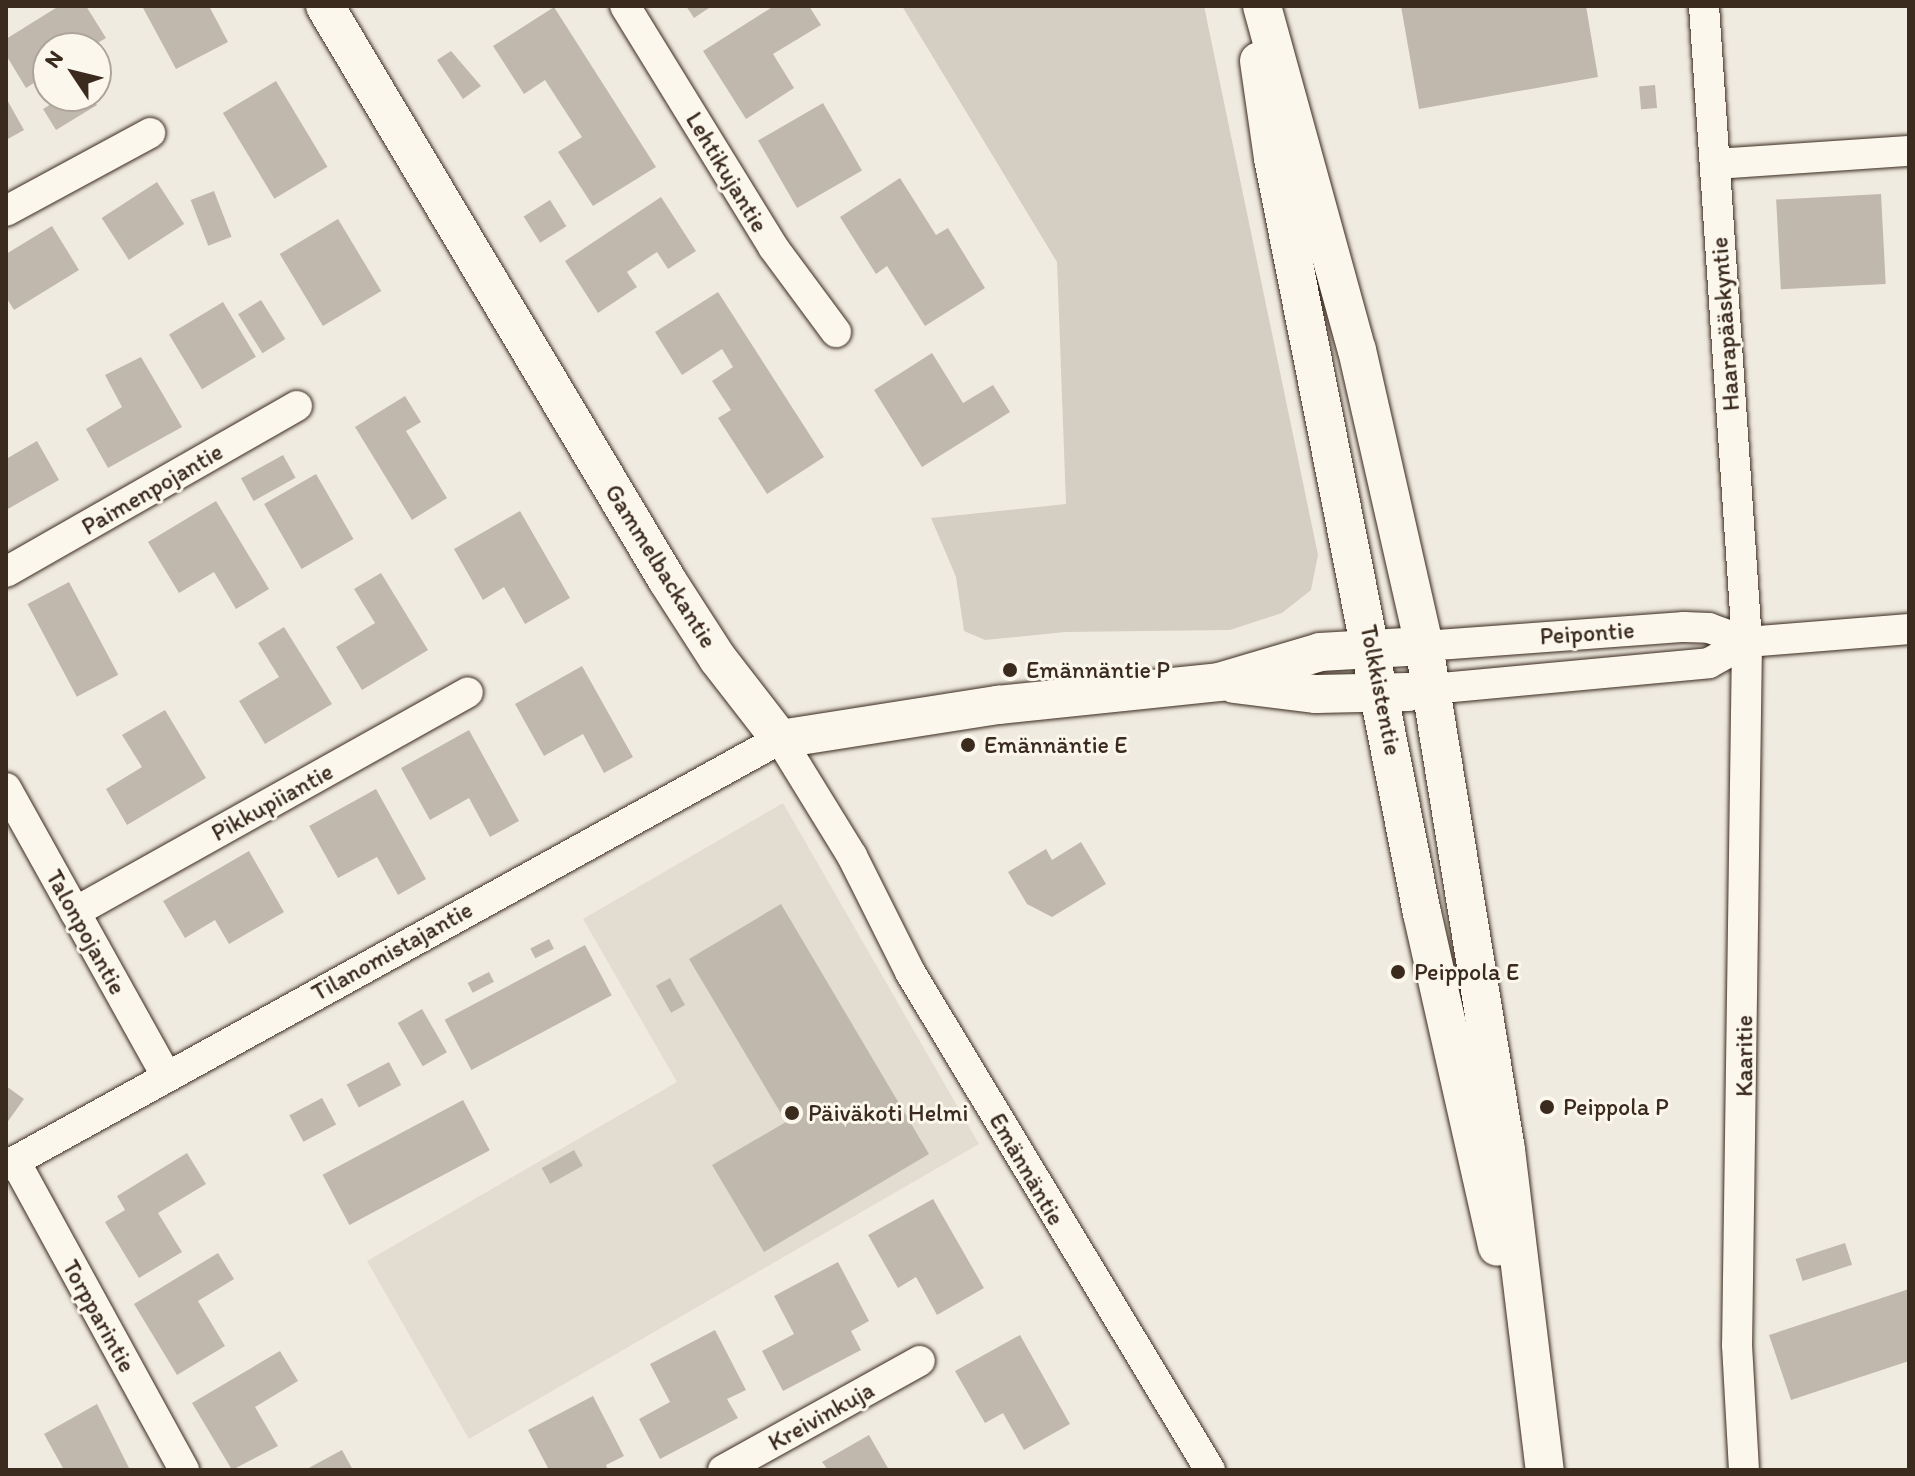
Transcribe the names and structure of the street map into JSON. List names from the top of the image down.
{
  "streets": {
    "street": [
      "Lehtikujantie",
      "Haarapääskyntie",
      "Paimenpojantie",
      "Gammelbackantie",
      "Peipontie",
      "Tolkkistentie",
      "Pikkupiiantie",
      "Talonpojantie",
      "Tilanomistajantie",
      "Kaaritie",
      "Emännäntie",
      "Torpparintie",
      "Kreivinkuja"
    ]
  },
  "crossings": [
    ["Haarapääskyntie", "Peipontie"],
    ["Haarapääskyntie", "Kaaritie"],
    ["Gammelbackantie", "Tilanomistajantie"],
    ["Gammelbackantie", "Emännäntie"],
    ["Peipontie", "Tolkkistentie"],
    ["Peipontie", "Kaaritie"],
    ["Pikkupiiantie", "Talonpojantie"],
    ["Talonpojantie", "Tilanomistajantie"],
    ["Tilanomistajantie", "Emännäntie"],
    ["Tilanomistajantie", "Torpparintie"]
  ],
  "places": [
    "Emännäntie P",
    "Emännäntie E",
    "Peippola E",
    "Peippola P",
    "Päiväkoti Helmi"
  ],
  "north": "top left"
}
